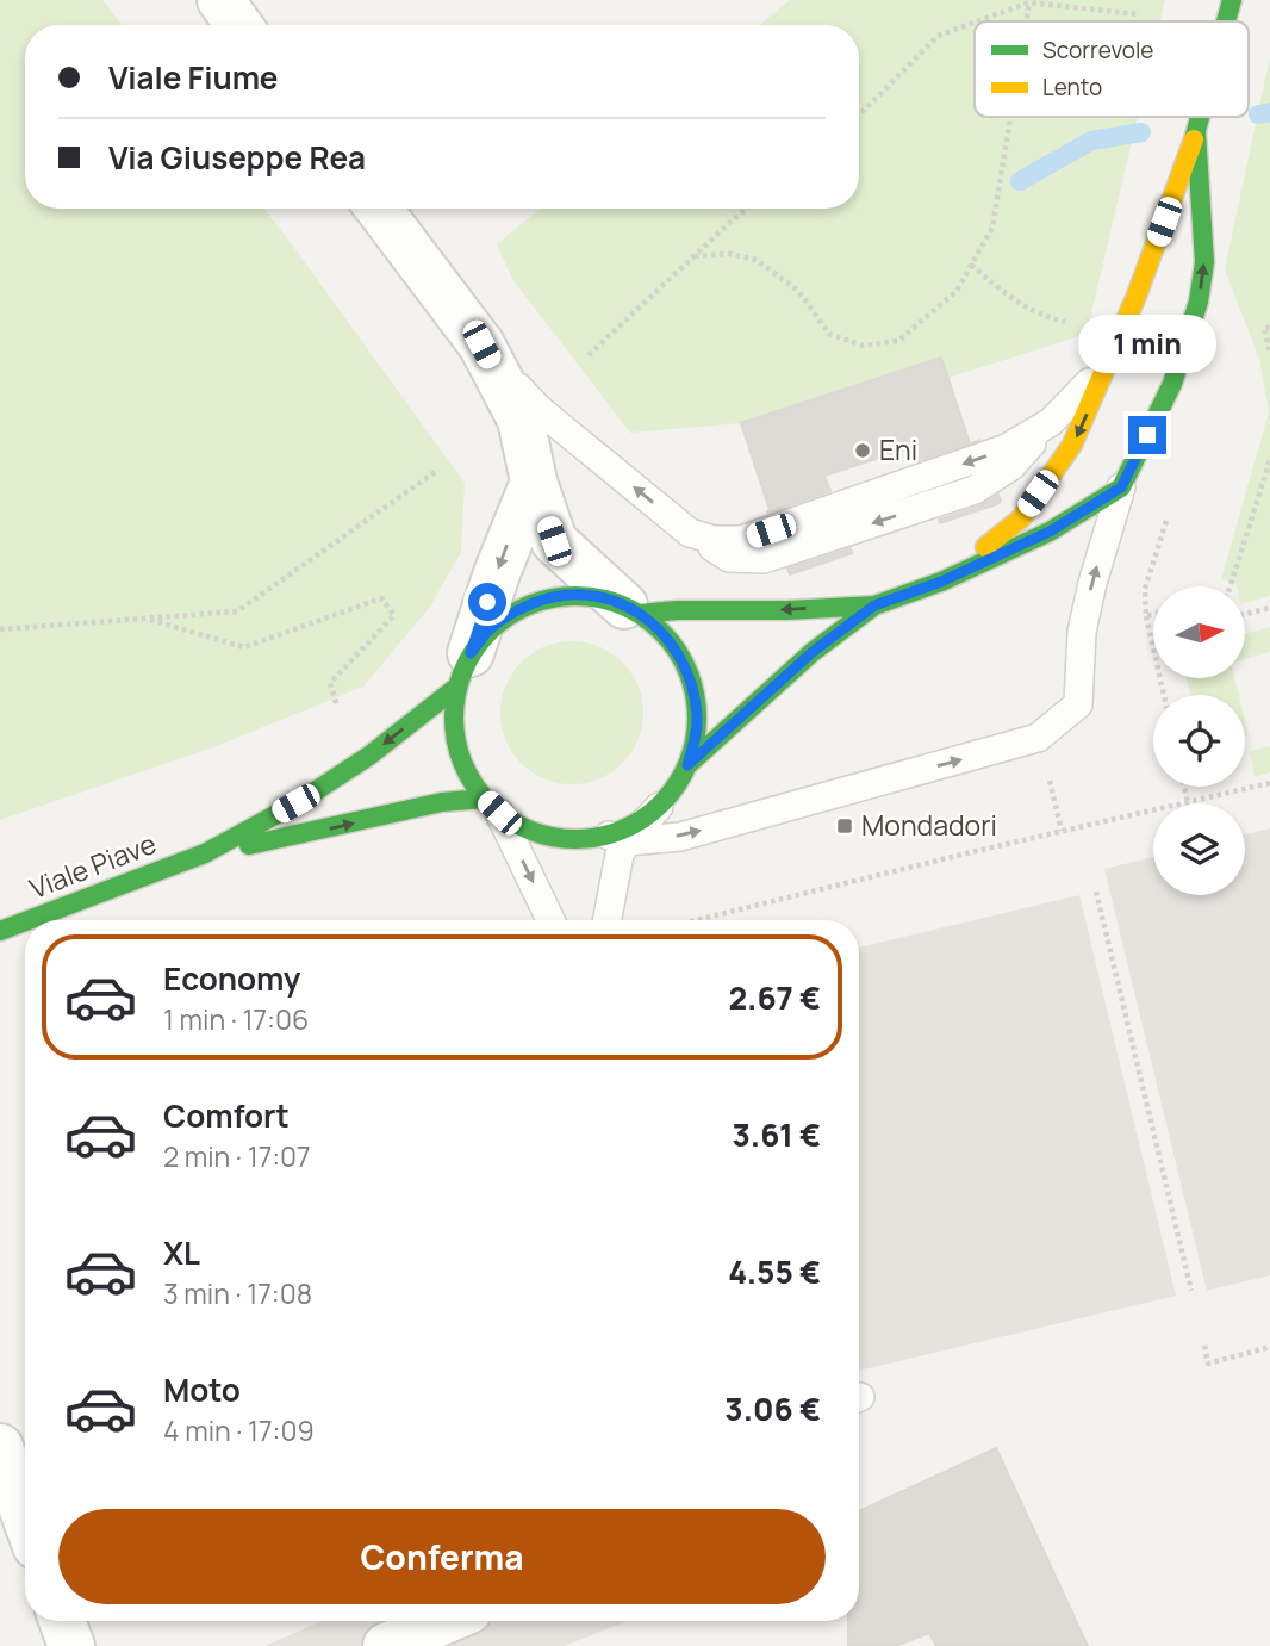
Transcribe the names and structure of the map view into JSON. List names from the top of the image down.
{
  "streets": {
    "main road": ["Viale Piave"]
  },
  "places": {
    "other": ["Eni"],
    "transit": ["Mondadori"]
  },
  "legend": ["Scorrevole", "Lento"],
  "north": "right",
  "page": {
    "banner": ["Viale Fiume", "Via Giuseppe Rea"],
    "bubble": "1 min",
    "list": [
      {
        "name": "Economy",
        "note": "1 min · 17:06",
        "value": "2.67 €"
      },
      {
        "name": "Comfort",
        "note": "2 min · 17:07",
        "value": "3.61 €"
      },
      {
        "name": "XL",
        "note": "3 min · 17:08",
        "value": "4.55 €"
      },
      {
        "name": "Moto",
        "note": "4 min · 17:09",
        "value": "3.06 €"
      }
    ],
    "buttons": "Conferma"
  }
}
